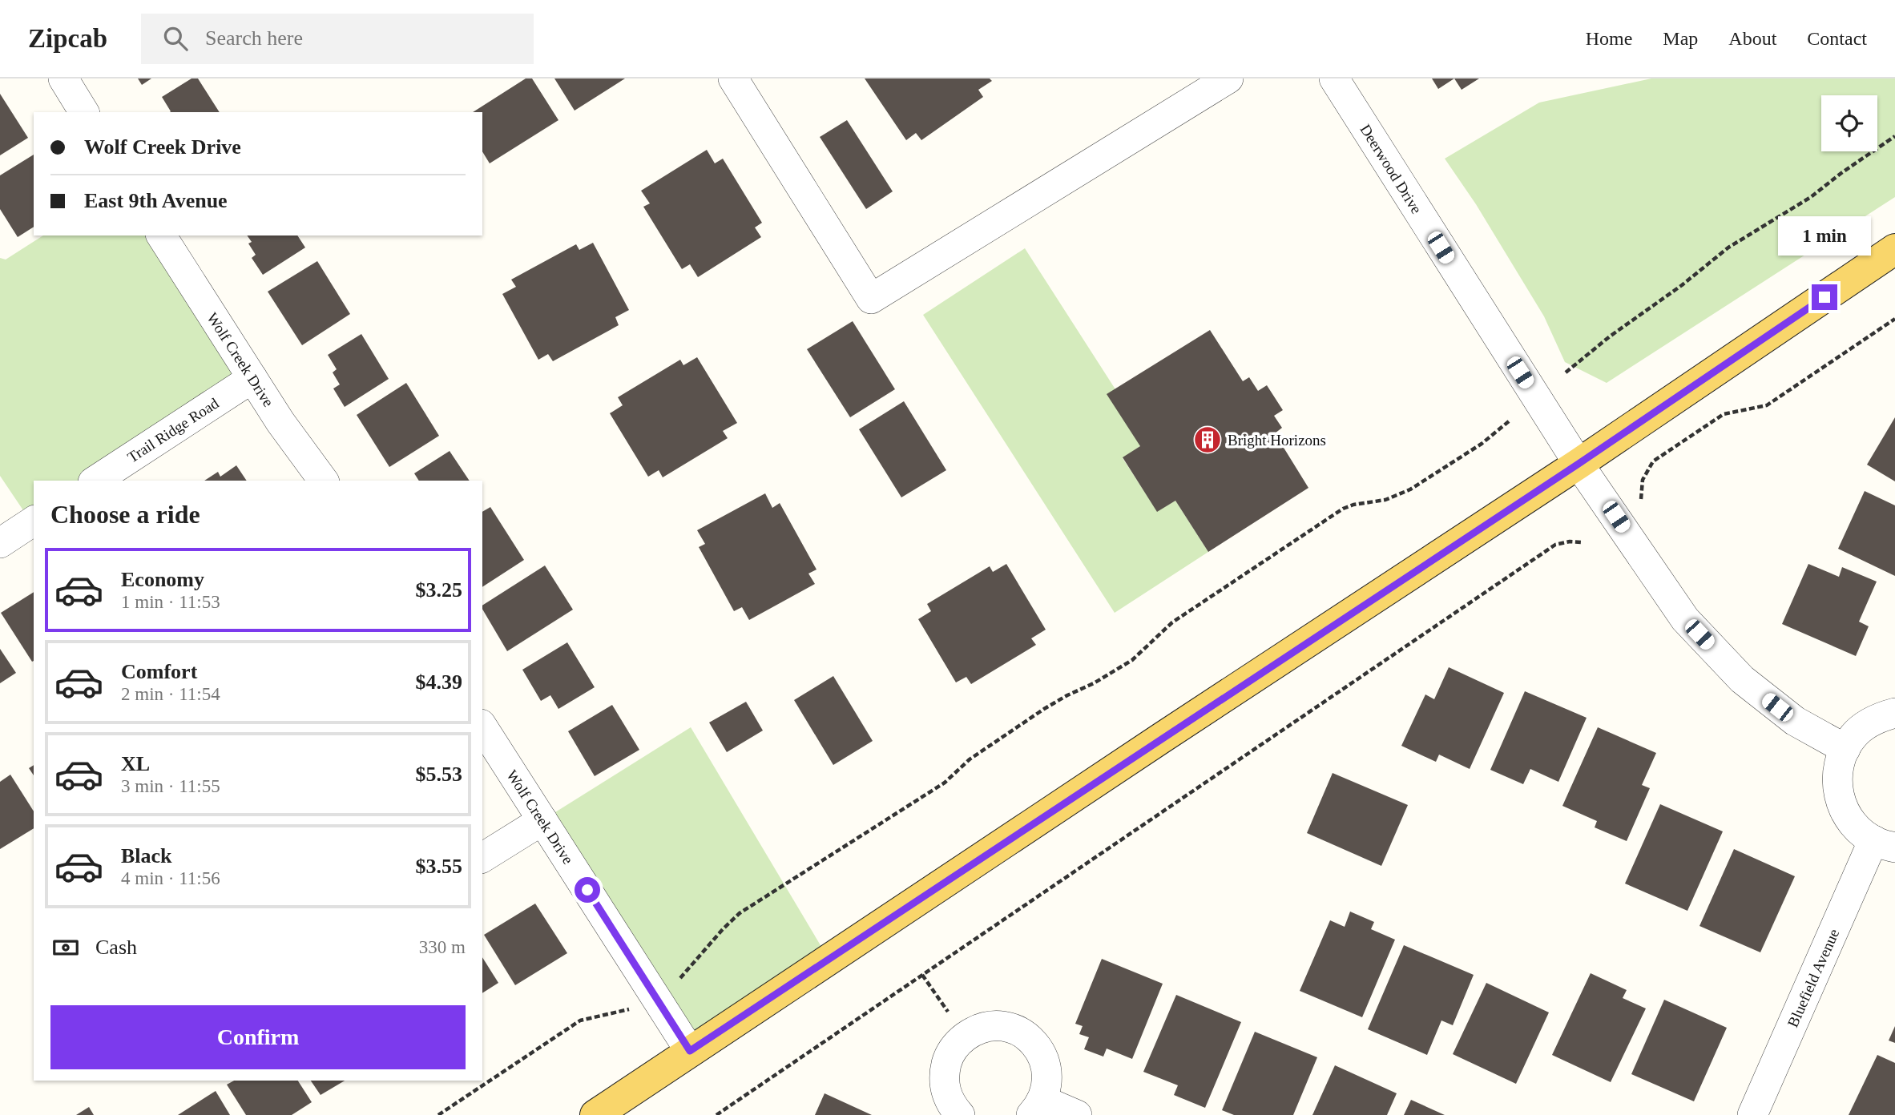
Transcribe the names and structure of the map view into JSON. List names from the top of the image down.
{
  "streets": {
    "street": [
      "Deerwood Drive",
      "Wolf Creek Drive",
      "Trail Ridge Road",
      "Bluefield Avenue"
    ]
  },
  "crossings": [
    ["Wolf Creek Drive", "Trail Ridge Road"]
  ],
  "places": {
    "building": ["Bright Horizons"]
  },
  "page": {
    "header": "Zipcab",
    "search": "Search here",
    "nav": [
      "Home",
      "Map",
      "About",
      "Contact"
    ],
    "banner": ["Wolf Creek Drive", "East 9th Avenue"],
    "bubble": "1 min",
    "heading": "Choose a ride",
    "list": [
      {
        "name": "Economy",
        "note": "1 min · 11:53",
        "value": "$3.25"
      },
      {
        "name": "Comfort",
        "note": "2 min · 11:54",
        "value": "$4.39"
      },
      {
        "name": "XL",
        "note": "3 min · 11:55",
        "value": "$5.53"
      },
      {
        "name": "Black",
        "note": "4 min · 11:56",
        "value": "$3.55"
      }
    ],
    "pay": ["Cash", "330 m"],
    "buttons": "Confirm"
  }
}
